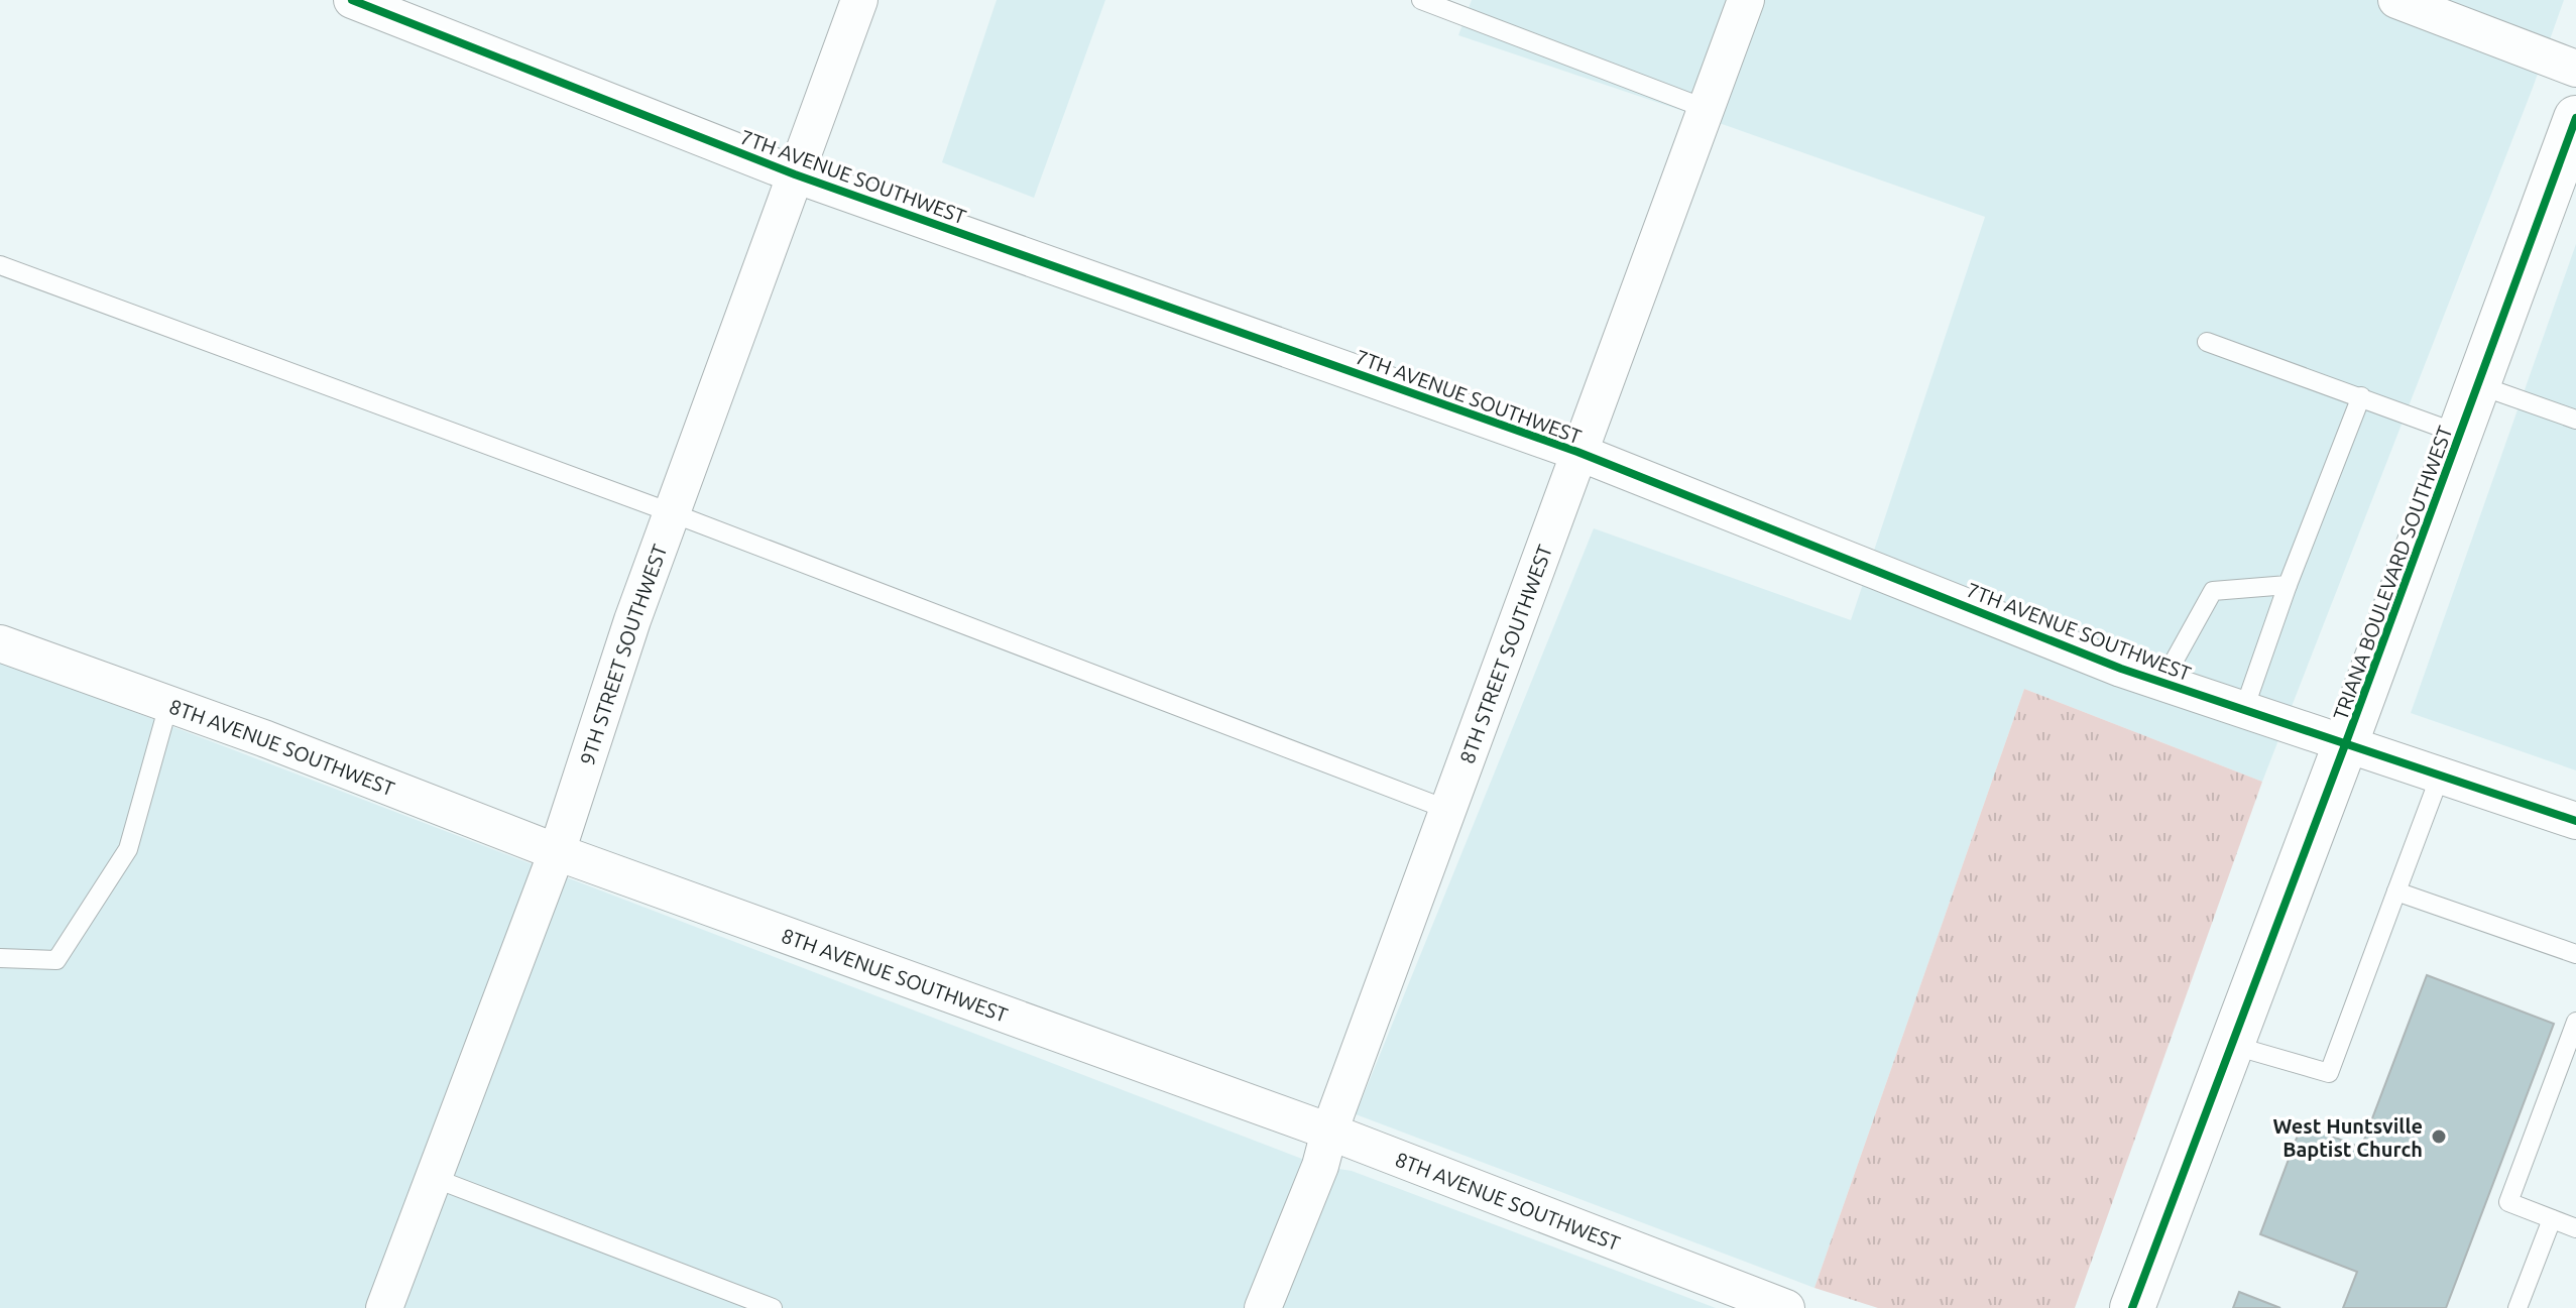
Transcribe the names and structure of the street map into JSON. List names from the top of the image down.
{
  "streets": {
    "street": [
      "7TH AVENUE SOUTHWEST",
      "TRIANA BOULEVARD SOUTHWEST",
      "9TH STREET SOUTHWEST",
      "8TH STREET SOUTHWEST",
      "8TH AVENUE SOUTHWEST"
    ]
  },
  "crossings": [
    ["7TH AVENUE SOUTHWEST", "TRIANA BOULEVARD SOUTHWEST"],
    ["7TH AVENUE SOUTHWEST", "9TH STREET SOUTHWEST"],
    ["7TH AVENUE SOUTHWEST", "8TH STREET SOUTHWEST"],
    ["9TH STREET SOUTHWEST", "8TH AVENUE SOUTHWEST"],
    ["8TH STREET SOUTHWEST", "8TH AVENUE SOUTHWEST"]
  ],
  "places": ["West Huntsville Baptist Church"]
}
